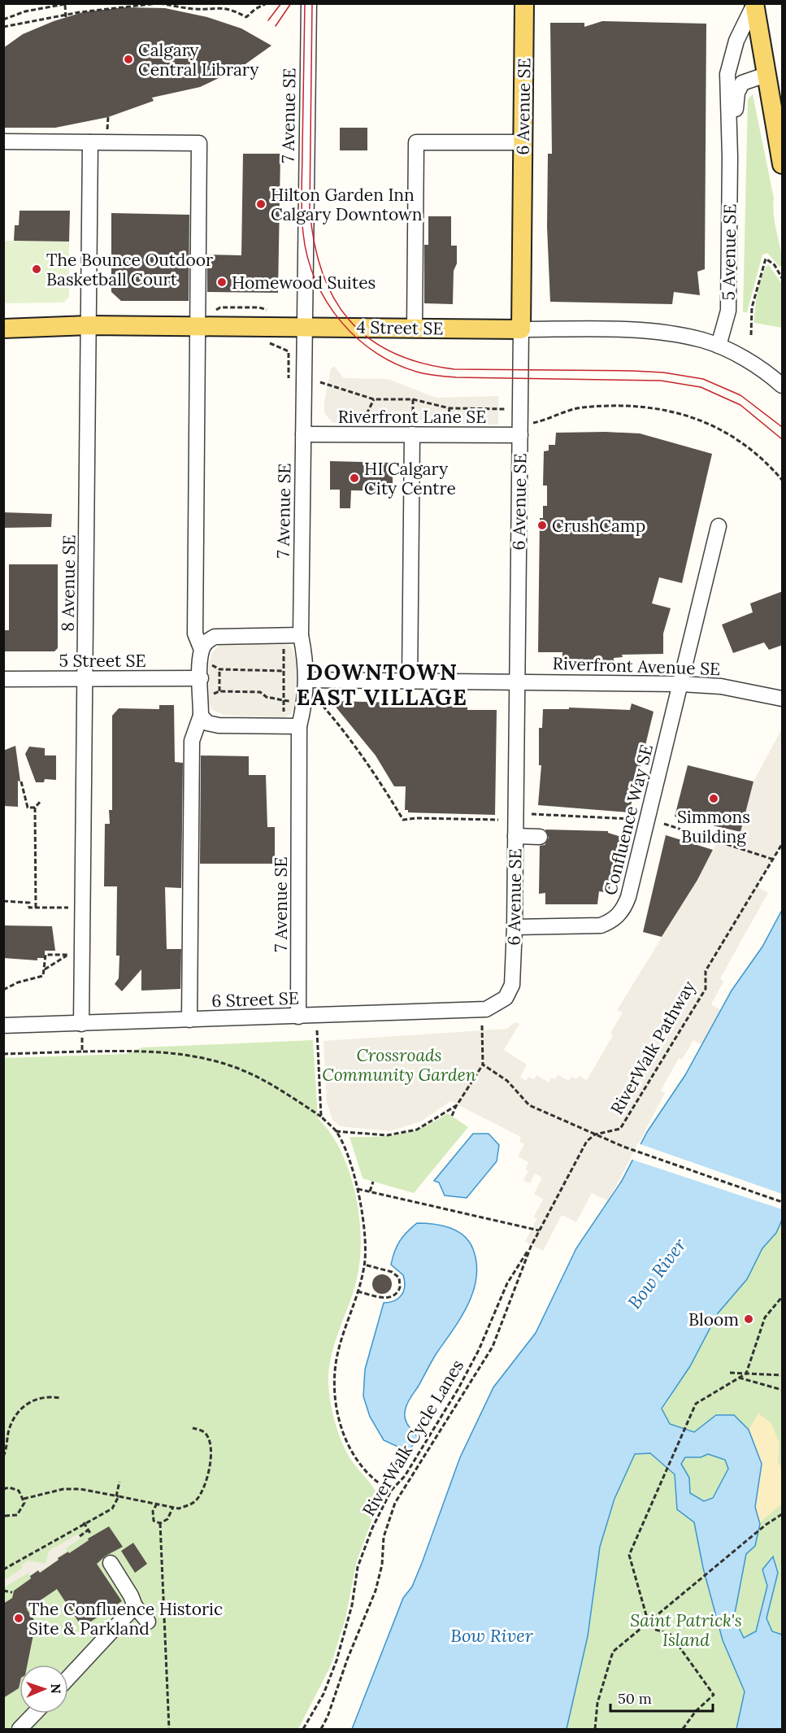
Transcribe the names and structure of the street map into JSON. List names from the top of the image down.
{
  "streets": {
    "main road": ["6 Avenue SE", "5 Avenue SE", "4 Street SE"],
    "street": [
      "7 Avenue SE",
      "Riverfront Lane SE",
      "8 Avenue SE",
      "5 Street SE",
      "Riverfront Avenue SE",
      "Confluence Way SE",
      "6 Street SE"
    ],
    "path": ["RiverWalk Pathway", "RiverWalk Cycle Lanes"]
  },
  "crossings": [
    ["6 Avenue SE", "4 Street SE"],
    ["6 Avenue SE", "Riverfront Lane SE"],
    ["6 Avenue SE", "Riverfront Avenue SE"],
    ["6 Avenue SE", "Confluence Way SE"],
    ["6 Avenue SE", "6 Street SE"],
    ["7 Avenue SE", "4 Street SE"],
    ["7 Avenue SE", "Riverfront Lane SE"],
    ["7 Avenue SE", "6 Street SE"],
    ["5 Avenue SE", "4 Street SE"],
    ["4 Street SE", "8 Avenue SE"],
    ["8 Avenue SE", "5 Street SE"],
    ["8 Avenue SE", "6 Street SE"],
    ["Riverfront Avenue SE", "Confluence Way SE"]
  ],
  "districts": ["DOWNTOWN EAST VILLAGE"],
  "water": ["Bow River"],
  "parks": ["Crossroads Community Garden", "Saint Patrick's Island"],
  "places": [
    "Calgary Central Library",
    "Hilton Garden Inn Calgary Downtown",
    "The Bounce Outdoor Basketball Court",
    "Homewood Suites",
    "HI Calgary City Centre",
    "CrushCamp",
    "Simmons Building",
    "Bloom",
    "The Confluence Historic Site & Parkland"
  ],
  "scale_bar": "50 m",
  "north": "right"
}
